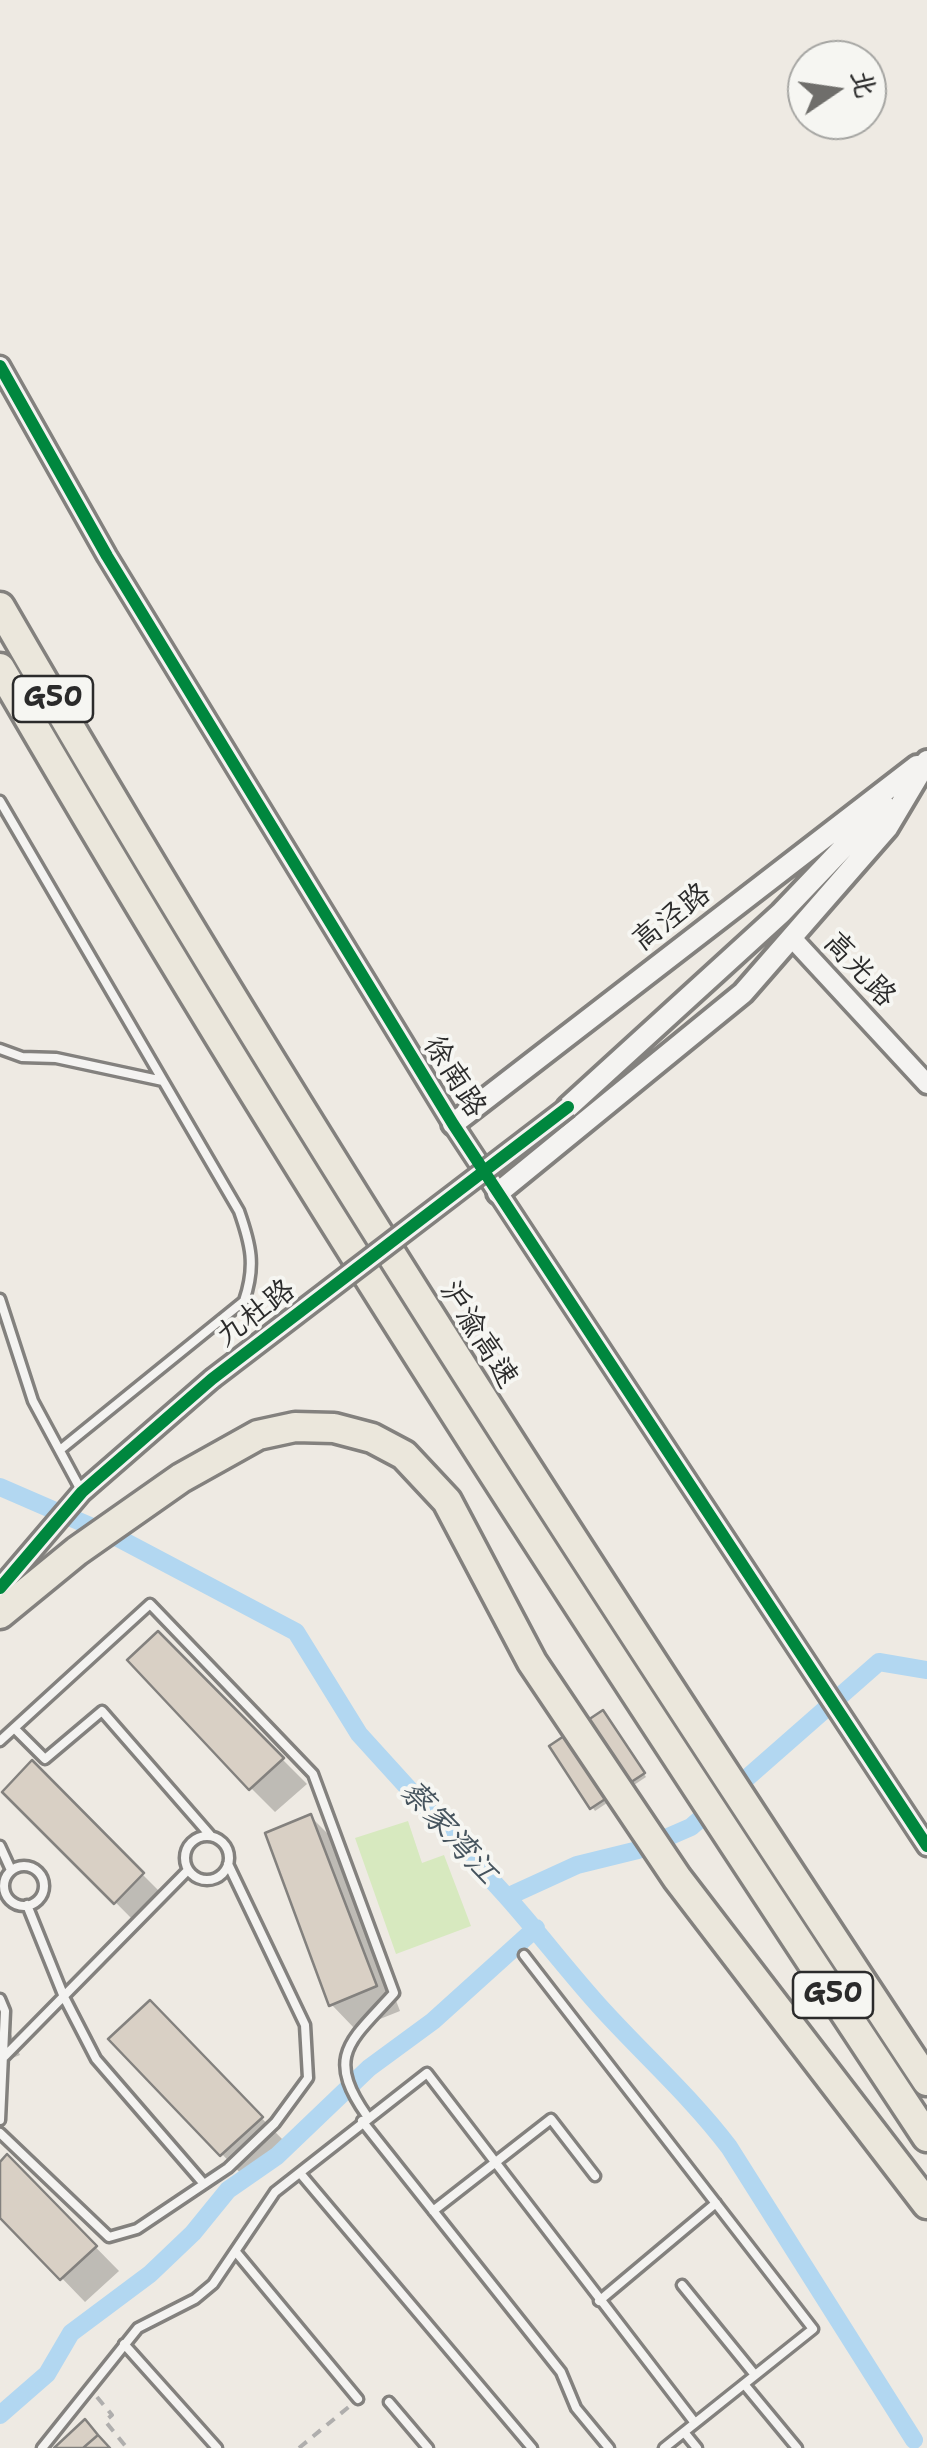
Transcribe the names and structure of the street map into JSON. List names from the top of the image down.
{
  "streets": {
    "highway": ["G50", "沪渝高速"],
    "main road": ["高泾路"],
    "street": ["高光路", "徐南路", "九杜路"]
  },
  "crossings": [
    ["高泾路", "徐南路"]
  ],
  "water": ["蔡家湾江"],
  "north": "right"
}
